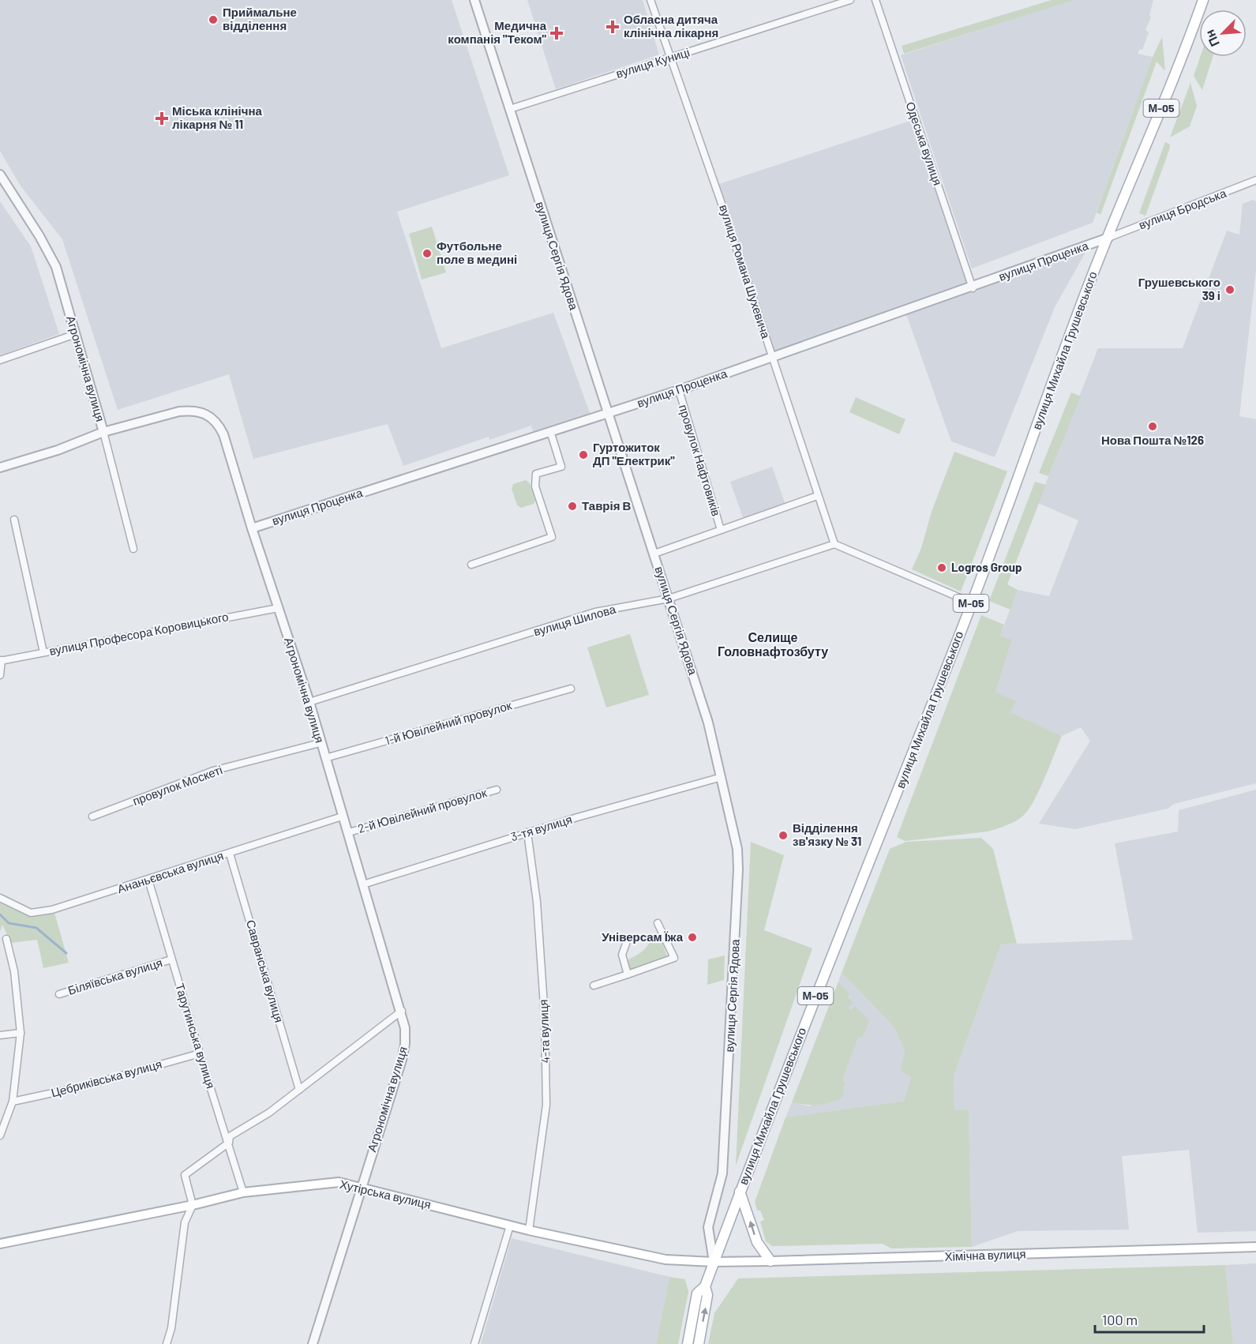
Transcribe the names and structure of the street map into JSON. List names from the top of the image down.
{
  "streets": {
    "main road": [
      "М-05",
      "вулиця Михайла Грушевського",
      "Хутірська вулиця",
      "Хімічна вулиця"
    ],
    "street": [
      "вулиця Куниці",
      "Одеська вулиця",
      "вулиця Бродська",
      "вулиця Сергія Ядова",
      "вулиця Проценка",
      "вулиця Романа Шухевича",
      "Агрономічна вулиця",
      "провулок Нафтовиків",
      "вулиця Шилова",
      "вулиця Професора Коровицького",
      "1-й Ювілейний провулок",
      "провулок Москеті",
      "2-й Ювілейний провулок",
      "3-тя вулиця",
      "Ананьєвська вулиця",
      "Савранська вулиця",
      "Біляївська вулиця",
      "4-та вулиця",
      "Тарутинська вулиця",
      "Цебриківська вулиця"
    ]
  },
  "crossings": [
    ["вулиця Куниці", "вулиця Сергія Ядова"],
    ["вулиця Куниці", "вулиця Романа Шухевича"],
    ["М-05", "вулиця Михайла Грушевського"],
    ["Одеська вулиця", "вулиця Проценка"],
    ["вулиця Бродська", "вулиця Проценка"],
    ["вулиця Бродська", "вулиця Михайла Грушевського"],
    ["вулиця Сергія Ядова", "вулиця Проценка"],
    ["вулиця Сергія Ядова", "вулиця Михайла Грушевського"],
    ["вулиця Сергія Ядова", "провулок Нафтовиків"],
    ["вулиця Сергія Ядова", "вулиця Шилова"],
    ["вулиця Сергія Ядова", "3-тя вулиця"],
    ["вулиця Сергія Ядова", "Хутірська вулиця"],
    ["вулиця Сергія Ядова", "Хімічна вулиця"],
    ["вулиця Проценка", "вулиця Романа Шухевича"],
    ["вулиця Проценка", "вулиця Михайла Грушевського"],
    ["вулиця Проценка", "Агрономічна вулиця"],
    ["вулиця Проценка", "провулок Нафтовиків"],
    ["вулиця Романа Шухевича", "провулок Нафтовиків"],
    ["вулиця Романа Шухевича", "вулиця Шилова"],
    ["вулиця Михайла Грушевського", "Хутірська вулиця"],
    ["вулиця Михайла Грушевського", "Хімічна вулиця"],
    ["Агрономічна вулиця", "вулиця Шилова"],
    ["Агрономічна вулиця", "вулиця Професора Коровицького"],
    ["Агрономічна вулиця", "1-й Ювілейний провулок"],
    ["Агрономічна вулиця", "провулок Москеті"],
    ["Агрономічна вулиця", "2-й Ювілейний провулок"],
    ["Агрономічна вулиця", "3-тя вулиця"],
    ["Агрономічна вулиця", "Ананьєвська вулиця"],
    ["Агрономічна вулиця", "Хутірська вулиця"],
    ["3-тя вулиця", "4-та вулиця"],
    ["Ананьєвська вулиця", "Савранська вулиця"],
    ["Ананьєвська вулиця", "Тарутинська вулиця"],
    ["Біляївська вулиця", "Тарутинська вулиця"],
    ["4-та вулиця", "Хутірська вулиця"],
    ["Тарутинська вулиця", "Цебриківська вулиця"],
    ["Тарутинська вулиця", "Хутірська вулиця"],
    ["Хутірська вулиця", "Хімічна вулиця"]
  ],
  "districts": ["Селище Головнафтозбуту"],
  "places": {
    "other": [
      "Приймальне відділення",
      "Футбольне поле в медині",
      "Грушевського 39 і",
      "Нова Пошта №126",
      "Гуртожиток ДП \"Електрик\"",
      "Таврія В",
      "Logros Group",
      "Відділення зв'язку № 31",
      "Універсам Їжа"
    ],
    "health": ["Обласна дитяча клінічна лікарня", "Медична компанія \"Теком\"", "Міська клінічна лікарня № 11"]
  },
  "scale_bar": "100 m",
  "north": "bottom left"
}
